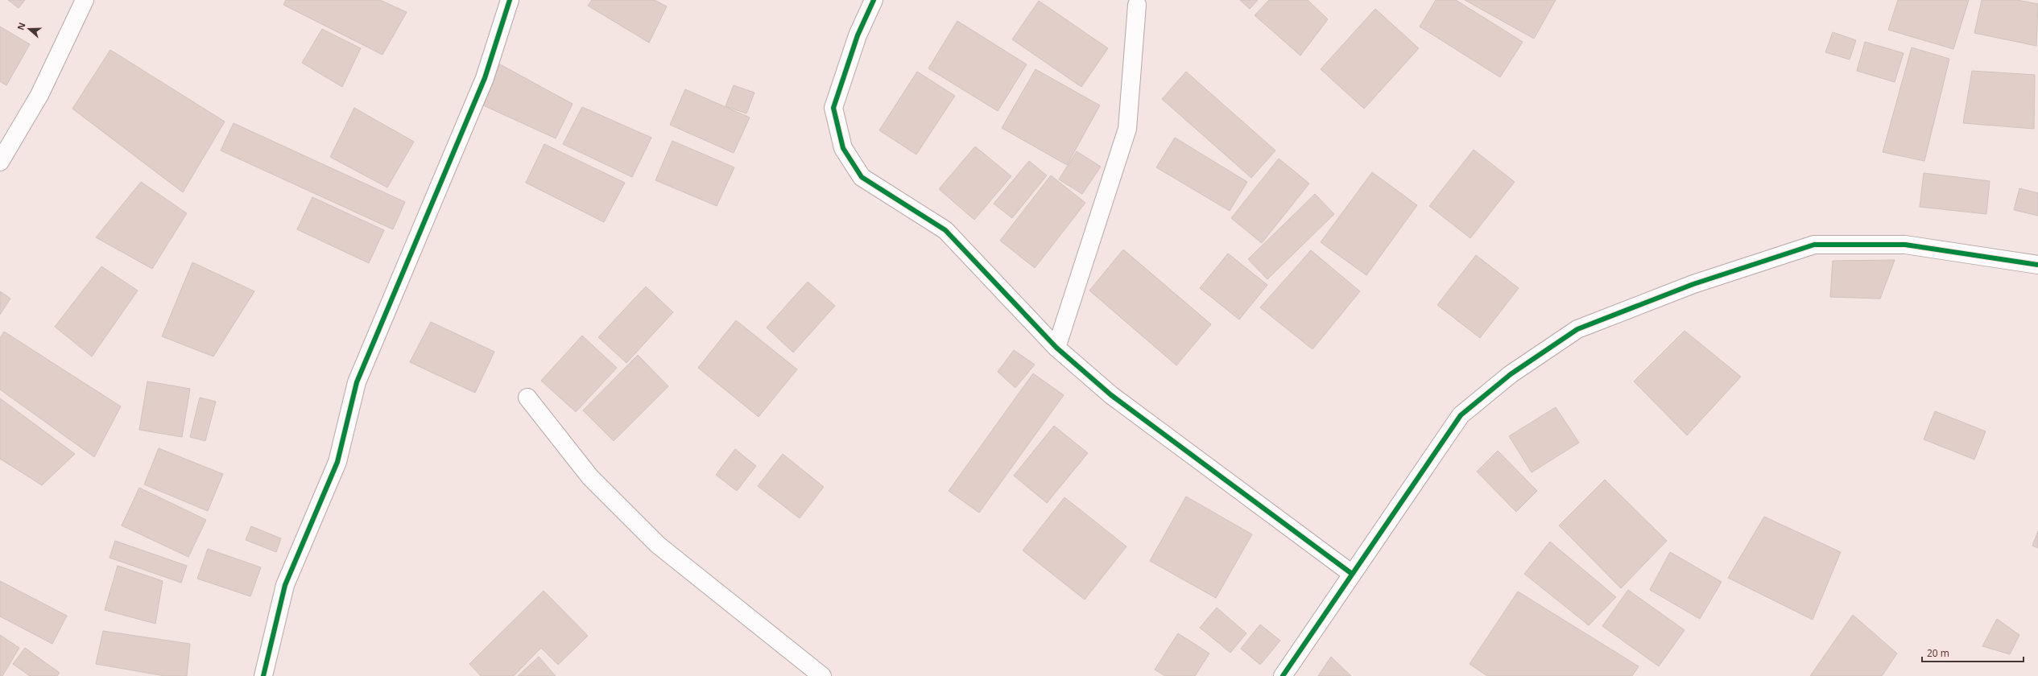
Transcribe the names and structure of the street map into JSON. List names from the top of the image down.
{
  "scale_bar": "20 m",
  "north": "left"
}
